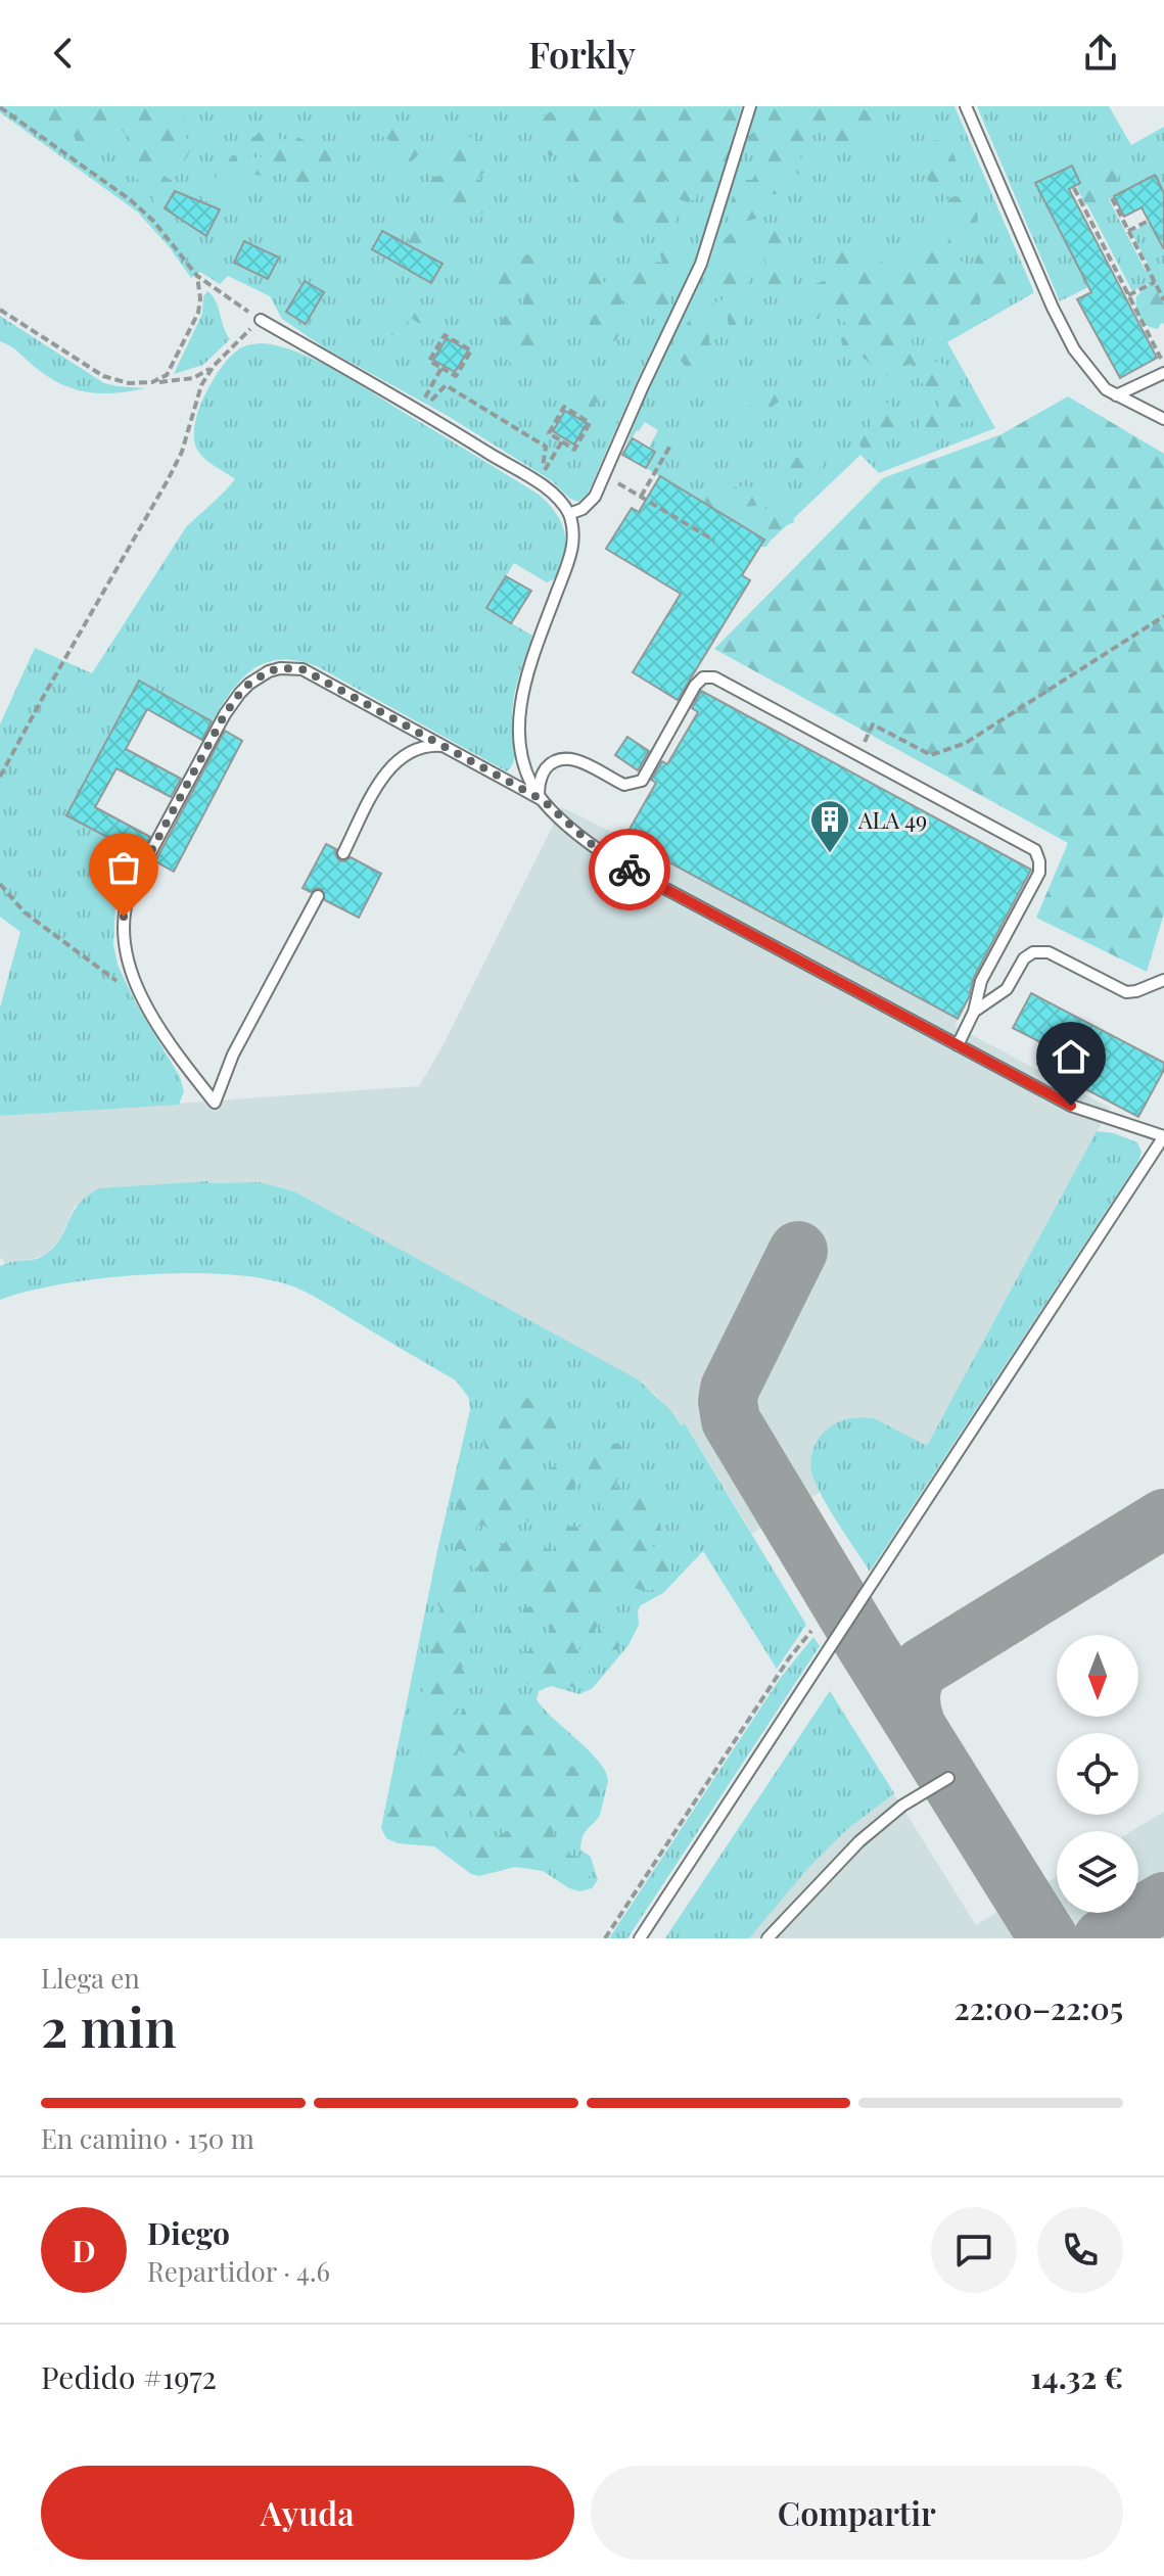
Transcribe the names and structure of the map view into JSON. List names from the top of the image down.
{
  "places": {
    "building": ["ALA 49"]
  },
  "north": "bottom",
  "page": {
    "header": "Forkly",
    "heading": ["2 min", "Llega en", "22:00–22:05"],
    "panel": [
      "Diego",
      "Repartidor · 4.6",
      "Pedido #1972",
      "14.32 €"
    ],
    "bar": "En camino · 150 m",
    "round": "D",
    "buttons": ["Ayuda", "Compartir"]
  }
}
